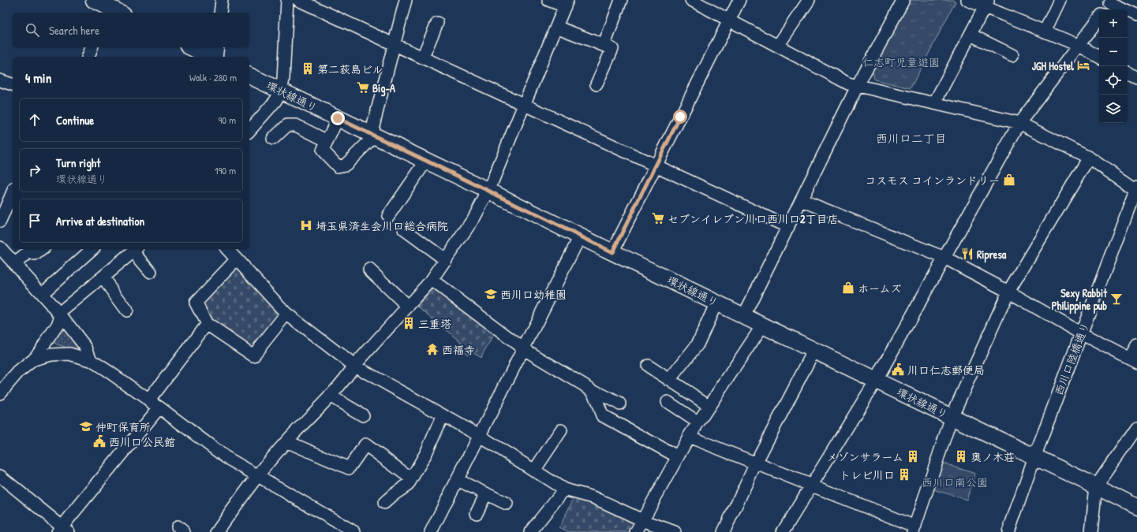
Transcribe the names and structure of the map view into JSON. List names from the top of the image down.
{
  "streets": {
    "main road": ["環状線通り"],
    "street": ["西川口陸橋通り"]
  },
  "crossings": [
    ["環状線通り", "西川口陸橋通り"]
  ],
  "districts": ["西川口二丁目"],
  "parks": ["仁志町児童遊園", "西川口南公園"],
  "places": {
    "hotel": ["JGH Hostel"],
    "building": [
      "第二荻島ビル",
      "三重塔",
      "メゾンサラーム",
      "奥ノ木荘",
      "トレビ川口"
    ],
    "supermarket": ["Big-A", "セブンイレブン川口西川口2丁目店"],
    "shop": ["コスモス コインランドリー", "ホームズ"],
    "hospital": ["埼玉県済生会川口総合病院"],
    "restaurant": ["Ripresa"],
    "school or university": ["西川口幼稚園", "仲町保育所"],
    "bar": ["Sexy Rabbit Philippine pub"],
    "temple": ["西福寺"],
    "public building": ["川口仁志郵便局", "西川口公民館"]
  },
  "page": {
    "map_buttons": ["+", "−"],
    "search": "Search here",
    "heading": ["4 min", "Walk · 280 m"],
    "list": [
      ["Continue", "90 m"],
      ["Turn right", "環状線通り", "190 m"],
      "Arrive at destination"
    ]
  }
}
